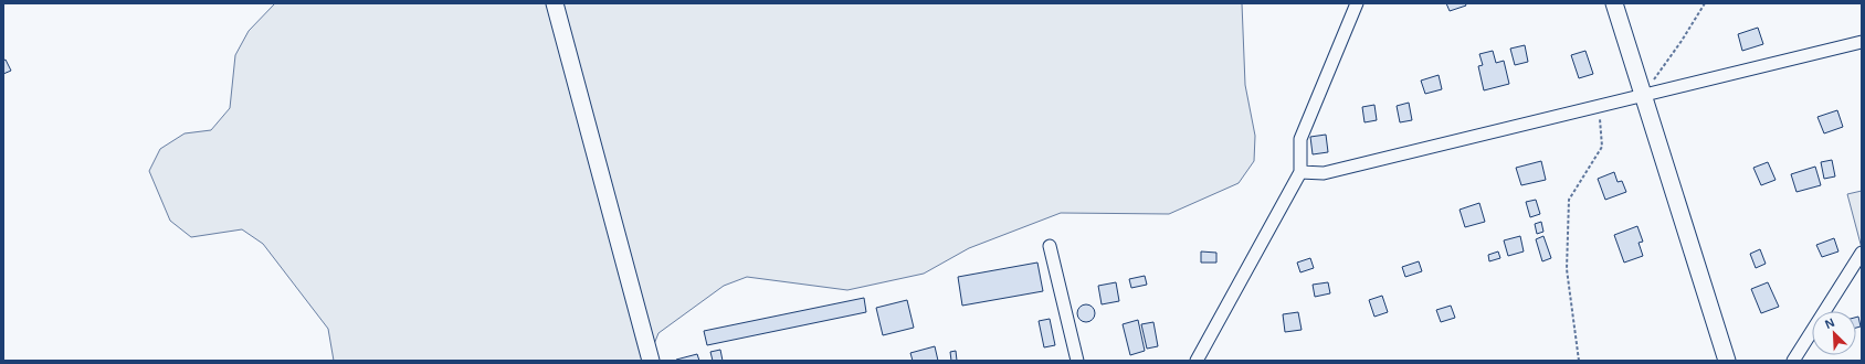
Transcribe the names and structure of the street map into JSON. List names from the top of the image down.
{
  "north": "top left"
}
